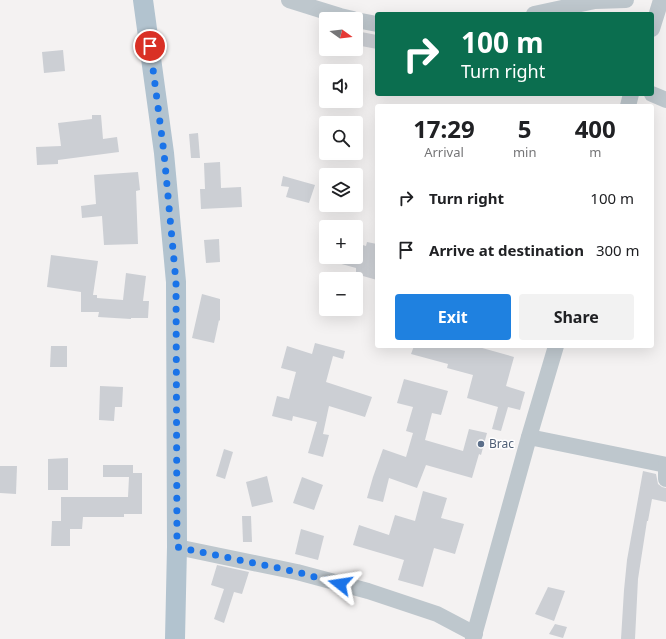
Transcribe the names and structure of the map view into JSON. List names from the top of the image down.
{
  "places": ["Brac"],
  "north": "right",
  "page": {
    "map_buttons": ["+", "−"],
    "turn": ["100 m", "Turn right"],
    "eta": [
      "17:29",
      "Arrival",
      "5",
      "min",
      "400",
      "m"
    ],
    "list": [
      {
        "name": "Turn right",
        "value": "100 m"
      },
      {
        "name": "Arrive at destination",
        "value": "300 m"
      }
    ],
    "buttons": ["Exit", "Share"]
  }
}
